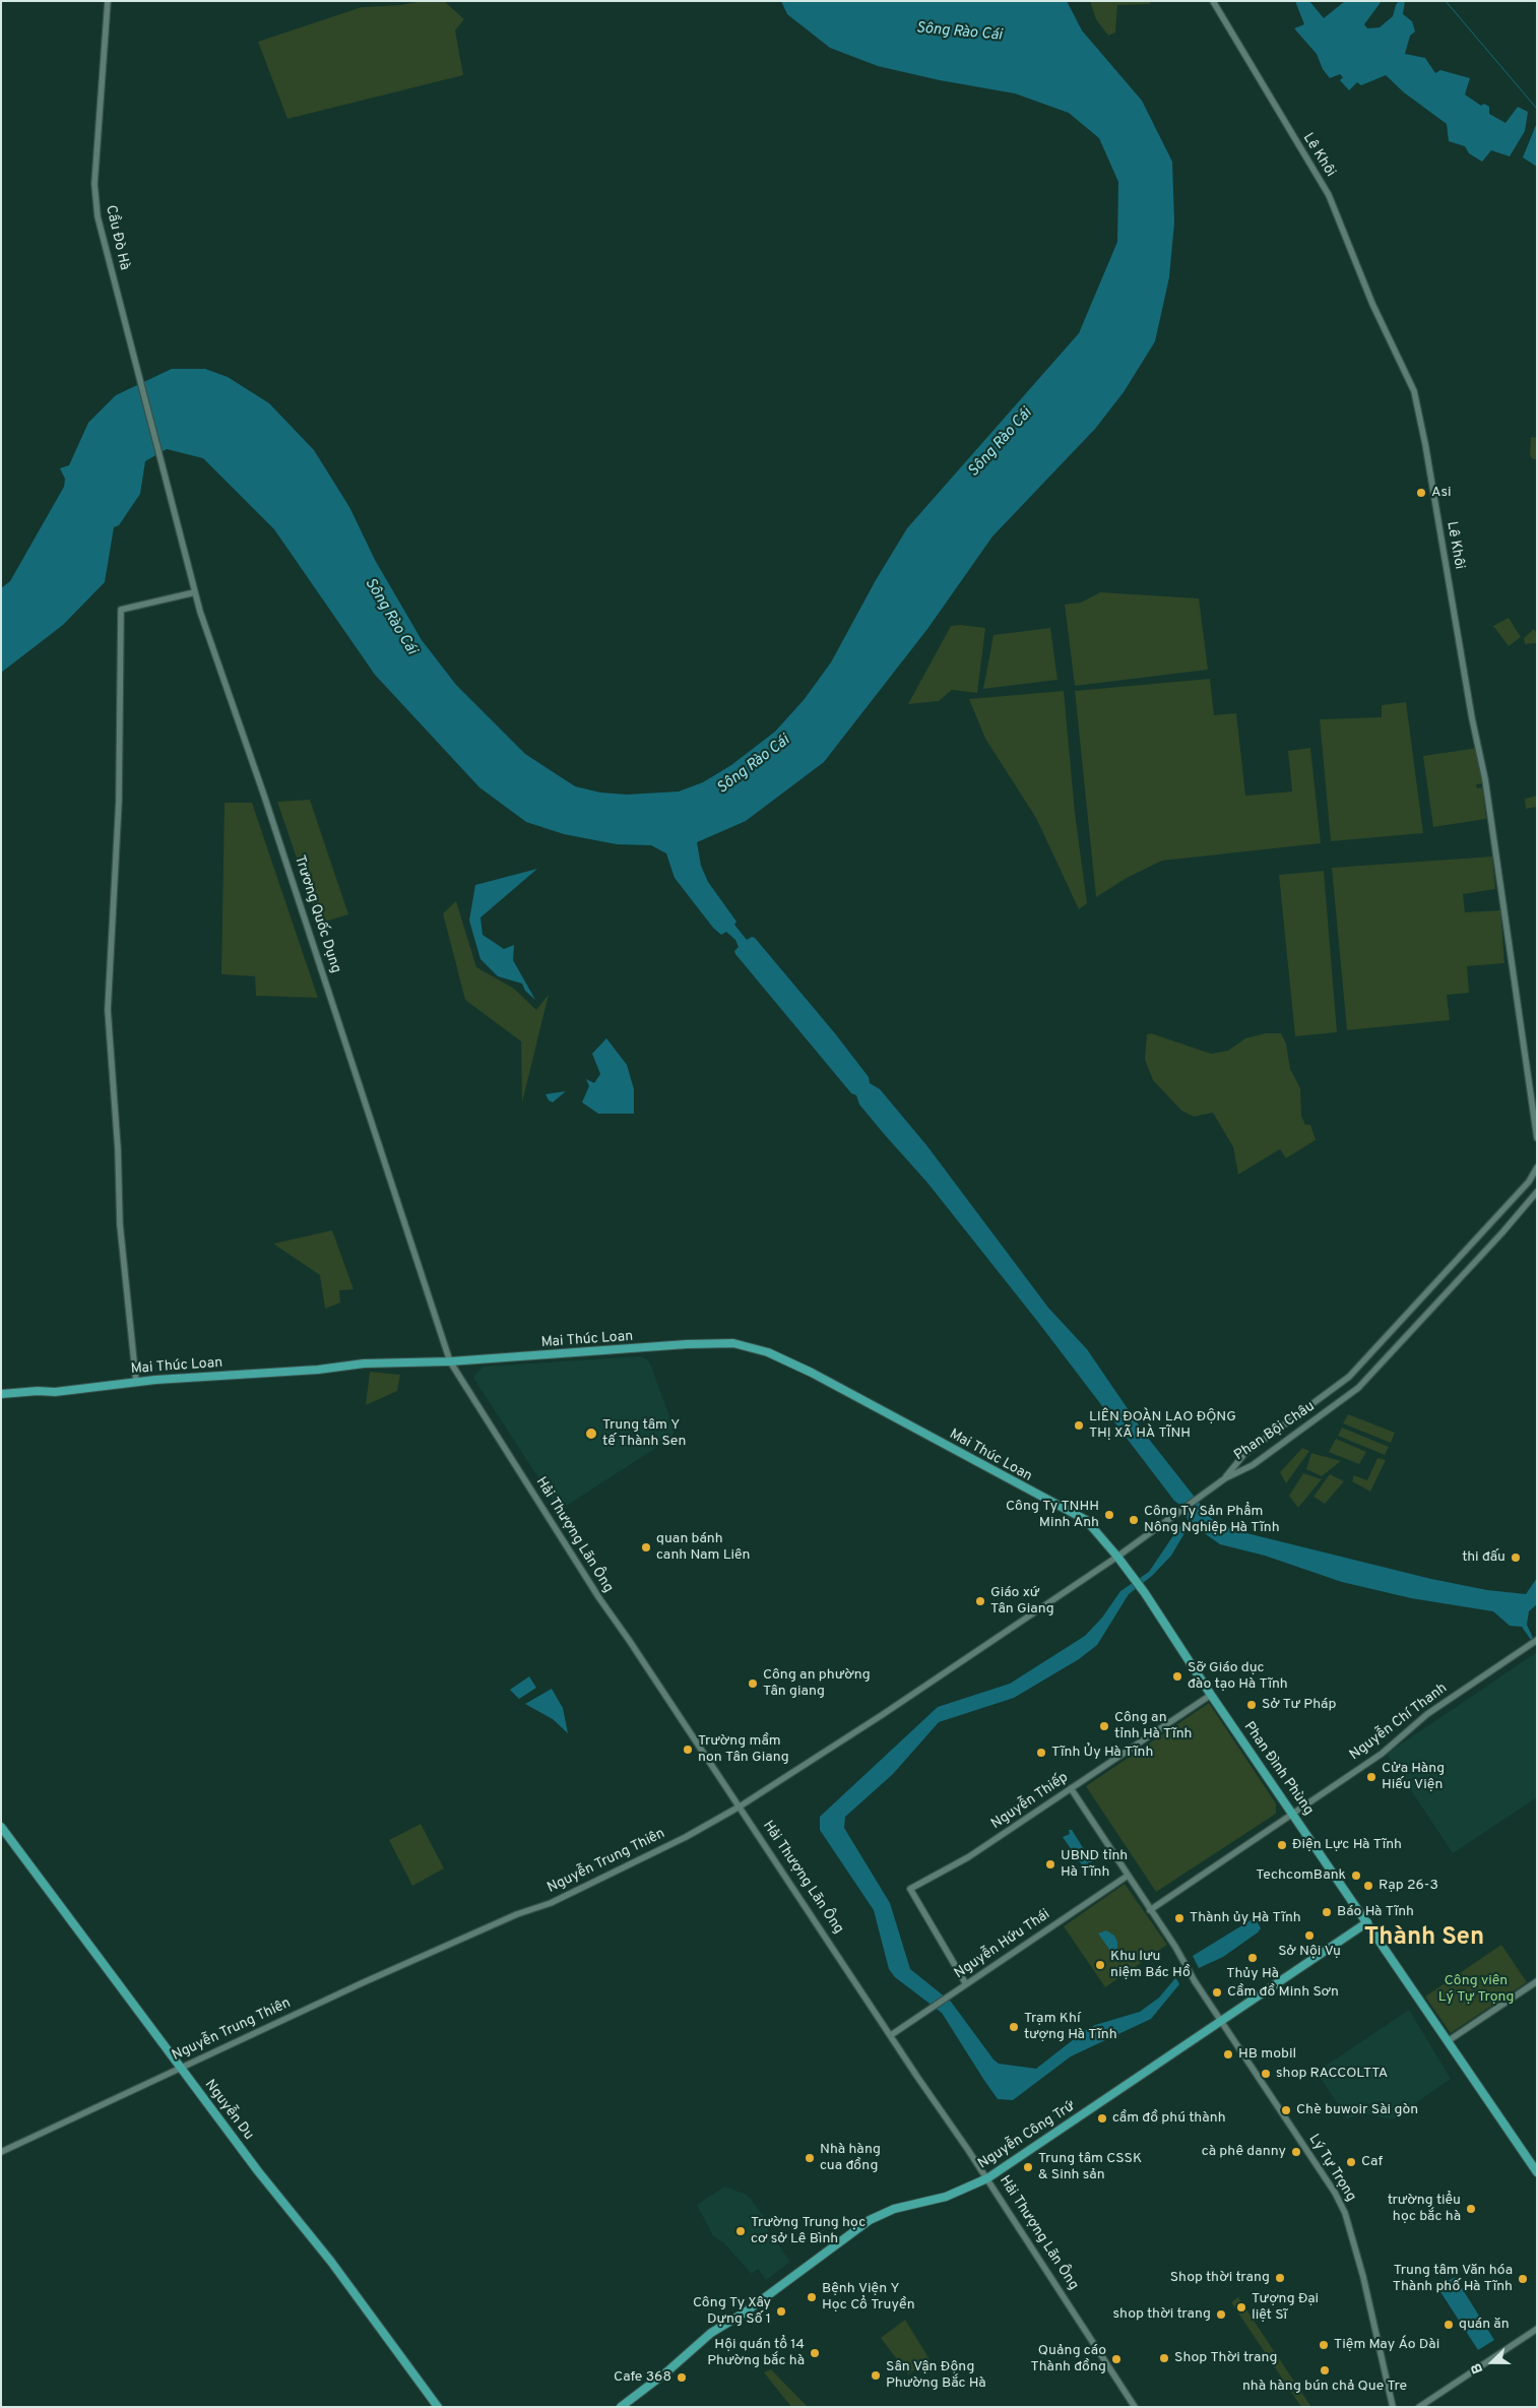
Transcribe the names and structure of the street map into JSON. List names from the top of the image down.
{
  "streets": {
    "main road": [
      "Mai Thúc Loan",
      "Phan Đình Phùng",
      "Nguyễn Du",
      "Nguyễn Công Trứ"
    ],
    "street": [
      "Lê Khôi",
      "Cầu Đò Hà",
      "Trương Quốc Dụng",
      "Phan Bội Châu",
      "Hải Thượng Lãn Ông",
      "Nguyễn Chí Thanh",
      "Nguyễn Thiếp",
      "Nguyễn Trung Thiên",
      "Nguyễn Hứu Thái",
      "Lý Tự Trọng"
    ]
  },
  "crossings": [
    ["Cầu Đò Hà", "Trương Quốc Dụng"],
    ["Trương Quốc Dụng", "Mai Thúc Loan"],
    ["Trương Quốc Dụng", "Hải Thượng Lãn Ông"],
    ["Mai Thúc Loan", "Hải Thượng Lãn Ông"],
    ["Mai Thúc Loan", "Phan Đình Phùng"],
    ["Mai Thúc Loan", "Nguyễn Trung Thiên"],
    ["Phan Bội Châu", "Nguyễn Trung Thiên"],
    ["Hải Thượng Lãn Ông", "Nguyễn Trung Thiên"],
    ["Hải Thượng Lãn Ông", "Nguyễn Hứu Thái"],
    ["Hải Thượng Lãn Ông", "Nguyễn Công Trứ"],
    ["Nguyễn Chí Thanh", "Phan Đình Phùng"],
    ["Nguyễn Chí Thanh", "Lý Tự Trọng"],
    ["Phan Đình Phùng", "Nguyễn Thiếp"],
    ["Phan Đình Phùng", "Nguyễn Trung Thiên"],
    ["Phan Đình Phùng", "Nguyễn Công Trứ"],
    ["Nguyễn Thiếp", "Nguyễn Hứu Thái"],
    ["Nguyễn Thiếp", "Lý Tự Trọng"],
    ["Nguyễn Trung Thiên", "Nguyễn Du"],
    ["Nguyễn Hứu Thái", "Lý Tự Trọng"],
    ["Nguyễn Công Trứ", "Lý Tự Trọng"]
  ],
  "districts": ["Thành Sen"],
  "water": ["Sông Rào Cái"],
  "parks": ["Công viên Lý Tự Trọng"],
  "places": [
    "Asi",
    "LIÊN ĐOÀN LAO ĐỘNG THỊ XÃ HÀ TĨNH",
    "Trung tâm Y tế Thành Sen",
    "Công Ty TNHH Minh Anh",
    "Công Ty Sản Phẩm Nông Nghiệp Hà Tĩnh",
    "quan bánh canh Nam Liên",
    "thi đấu",
    "Giáo xứ Tân Giang",
    "Sỡ Giáo dục đào tạo Hà Tĩnh",
    "Công an phường Tân giang",
    "Sở Tư Pháp",
    "Công an tỉnh Hà Tĩnh",
    "Trường mầm non Tân Giang",
    "Tĩnh Ủy Hà Tĩnh",
    "Cửa Hàng Hiếu Viện",
    "Điện Lực Hà Tĩnh",
    "UBND tỉnh Hà Tĩnh",
    "TechcomBank",
    "Rạp 26-3",
    "Báo Hà Tĩnh",
    "Thành ủy Hà Tĩnh",
    "Sở Nội Vụ",
    "Thủy Hà",
    "Khu lưu niệm Bác Hồ",
    "Cầm đồ Minh Sơn",
    "Trạm Khí tượng Hà Tĩnh",
    "HB mobil",
    "shop RACCOLTTA",
    "Chè buwoir Sài gòn",
    "cầm đồ phú thành",
    "cà phê danny",
    "Nhà hàng cua đồng",
    "Caf",
    "Trung tâm CSSK & Sinh sản",
    "trường tiểu học bắc hà",
    "Trường Trung học cơ sở Lê Bình",
    "Shop thời trang",
    "Trung tâm Văn hóa Thành phố Hà Tĩnh",
    "Bệnh Viện Y Học Cổ Truyền",
    "Tượng Đại liệt Sĩ",
    "Công Ty Xây Dựng Số 1",
    "shop thời trang",
    "quán ăn",
    "Tiệm May Áo Dài",
    "Hội quán tổ 14 Phường bắc hà",
    "Shop Thời trang",
    "Quảng cáo Thành đồng",
    "nhà hàng bún chả Que Tre",
    "Sân Vận Động Phường Bắc Hà",
    "Cafe 368"
  ],
  "north": "left"
}
